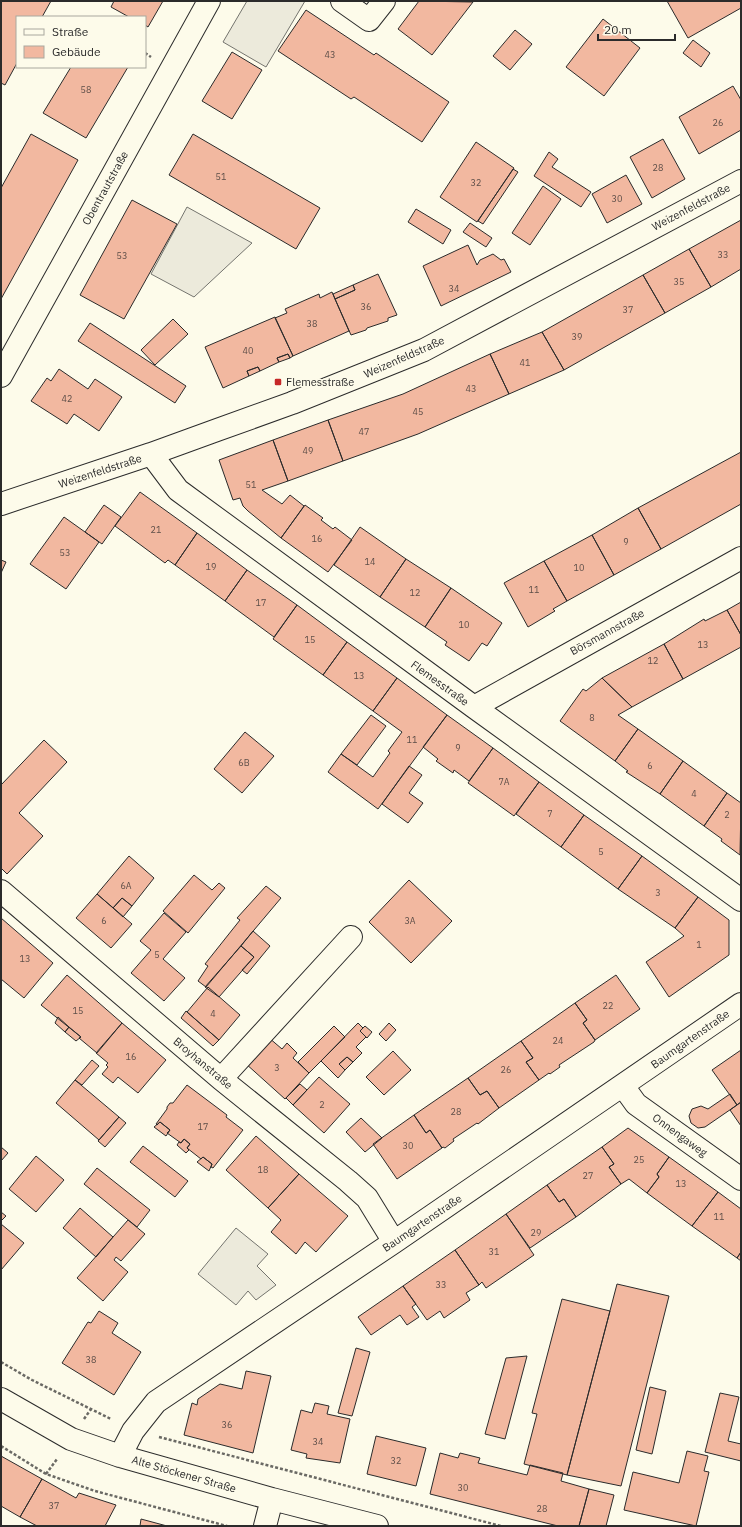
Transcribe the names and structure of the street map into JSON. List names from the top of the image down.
{
  "streets": {
    "street": [
      "Obentrautstraße",
      "Weizenfeldstraße",
      "Börsmannstraße",
      "Flemesstraße",
      "Baumgartenstraße",
      "Broyhanstraße",
      "Onnengaweg",
      "Alte Stöckener Straße"
    ]
  },
  "crossings": [
    ["Weizenfeldstraße", "Flemesstraße"],
    ["Börsmannstraße", "Flemesstraße"],
    ["Baumgartenstraße", "Broyhanstraße"],
    ["Baumgartenstraße", "Onnengaweg"],
    ["Baumgartenstraße", "Alte Stöckener Straße"]
  ],
  "places": {
    "transit": ["Flemesstraße"]
  },
  "house_numbers": [
    "43",
    "58",
    "26",
    "28",
    "51",
    "32",
    "30",
    "33",
    "53",
    "35",
    "34",
    "36",
    "37",
    "38",
    "39",
    "40",
    "41",
    "43",
    "42",
    "45",
    "47",
    "49",
    "51",
    "21",
    "16",
    "9",
    "53",
    "14",
    "19",
    "10",
    "11",
    "12",
    "17",
    "10",
    "15",
    "13",
    "12",
    "13",
    "8",
    "11",
    "9",
    "6B",
    "6",
    "7A",
    "4",
    "7",
    "2",
    "5",
    "6A",
    "3",
    "6",
    "3A",
    "1",
    "5",
    "13",
    "22",
    "15",
    "4",
    "24",
    "16",
    "3",
    "26",
    "2",
    "28",
    "17",
    "30",
    "25",
    "18",
    "27",
    "13",
    "11",
    "29",
    "31",
    "33",
    "38",
    "36",
    "34",
    "32",
    "30",
    "37",
    "28"
  ],
  "legend": ["Straße", "Gebäude"],
  "scale_bar": "20 m"
}
